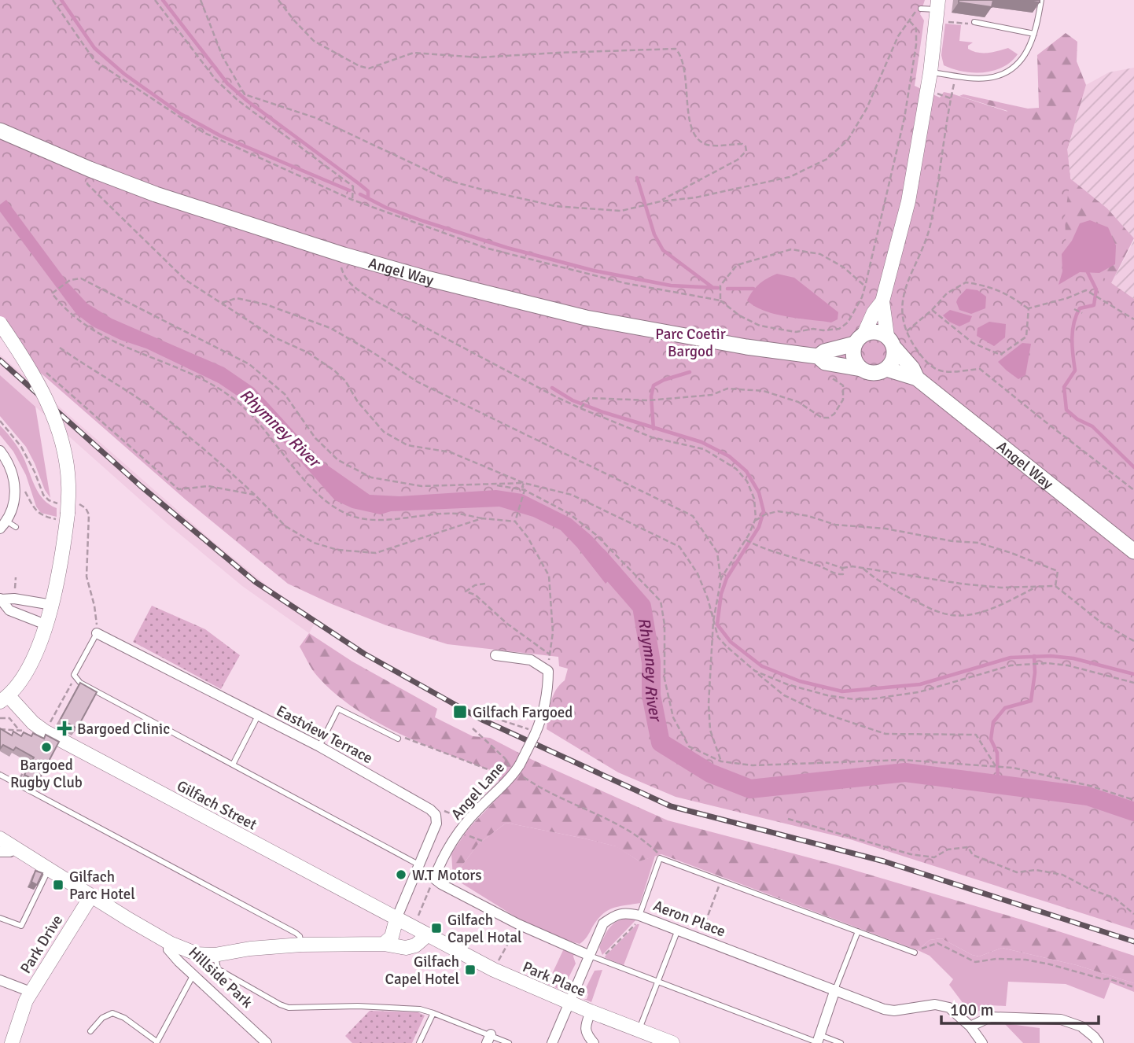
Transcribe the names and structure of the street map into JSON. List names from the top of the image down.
{
  "streets": {
    "main road": ["Angel Way"],
    "street": [
      "Eastview Terrace",
      "Angel Lane",
      "Gilfach Street",
      "Aeron Place",
      "Park Drive",
      "Hillside Park",
      "Park Place"
    ]
  },
  "crossings": [
    ["Eastview Terrace", "Gilfach Street"],
    ["Gilfach Street", "Park Place"],
    ["Aeron Place", "Park Place"],
    ["Park Drive", "Hillside Park"]
  ],
  "water": ["Rhymney River"],
  "parks": ["Parc Coetir Bargod"],
  "places": {
    "transit": [
      "Gilfach Fargoed",
      "Gilfach Parc Hotel",
      "Gilfach Capel Hotal",
      "Gilfach Capel Hotel"
    ],
    "health": ["Bargoed Clinic"],
    "other": ["Bargoed Rugby Club", "W.T Motors"]
  },
  "scale_bar": "100 m"
}
